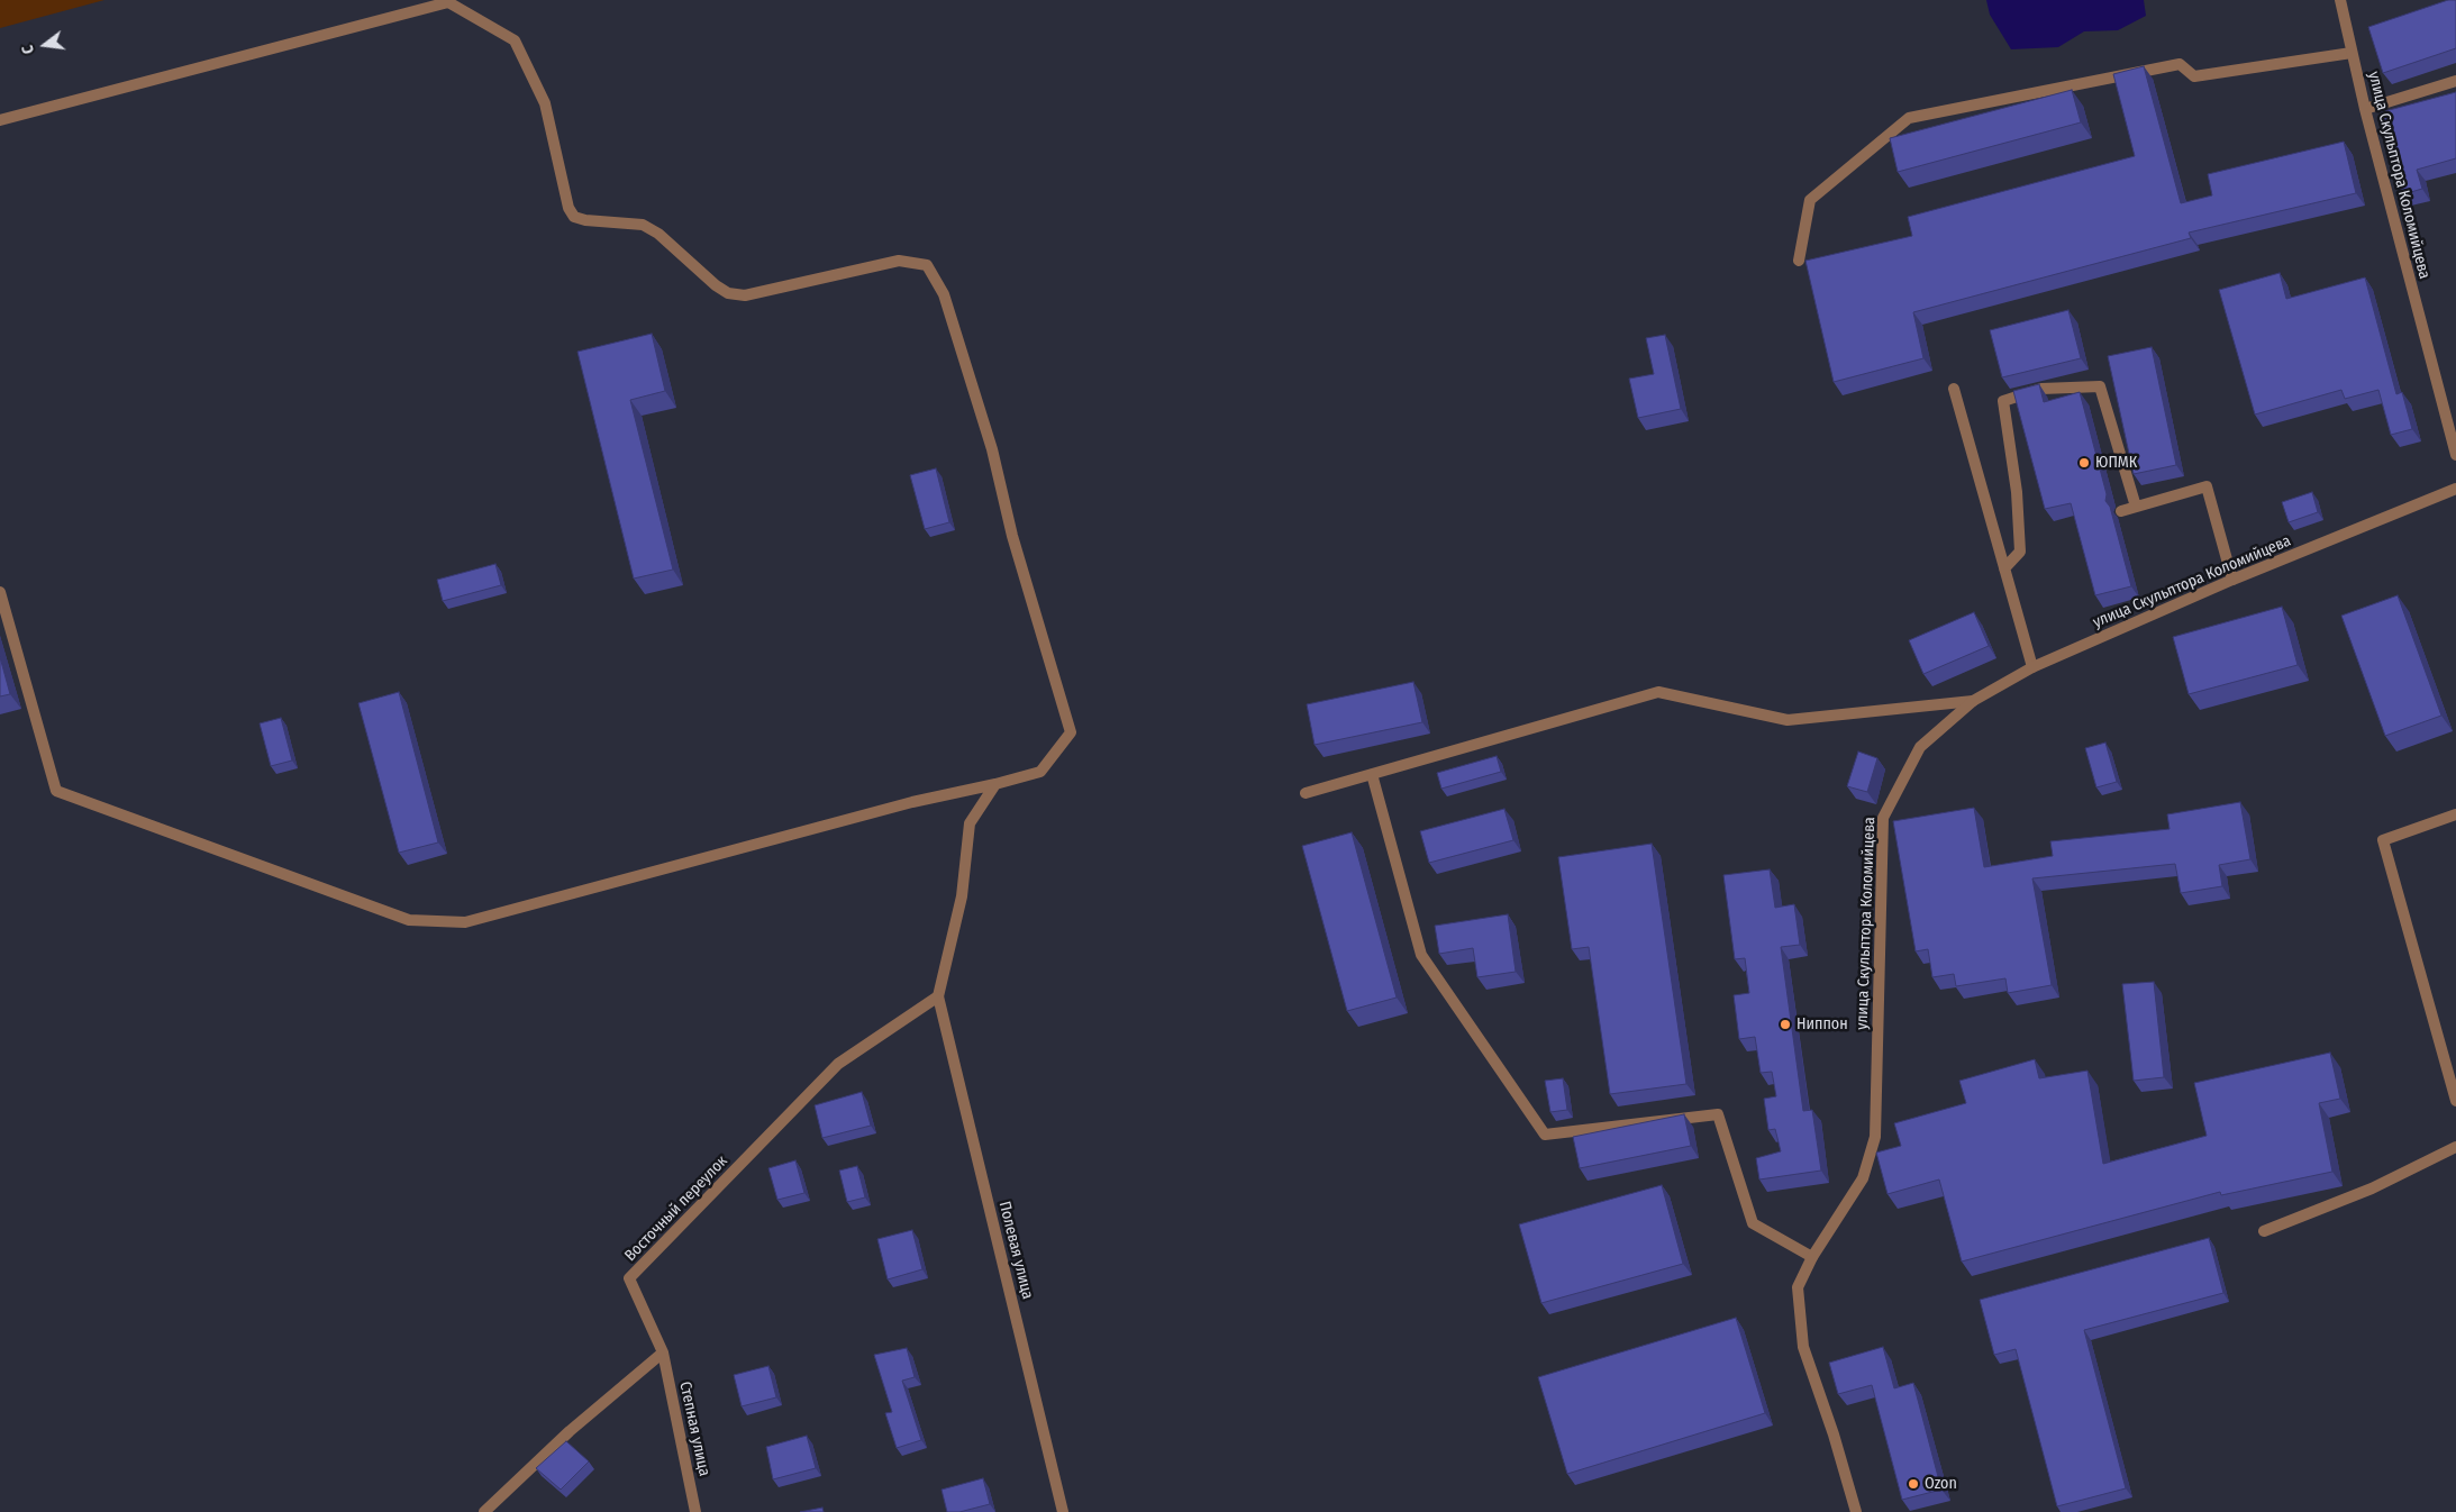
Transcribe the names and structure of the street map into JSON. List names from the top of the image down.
{
  "streets": {
    "street": [
      "улица Скульптора Коломийцева",
      "Восточный переулок",
      "Полевая улица",
      "Степная улица"
    ]
  },
  "crossings": [
    ["Восточный переулок", "Полевая улица"],
    ["Восточный переулок", "Степная улица"]
  ],
  "places": ["ЮПМК", "Ниппон", "Ozon"],
  "north": "left"
}
